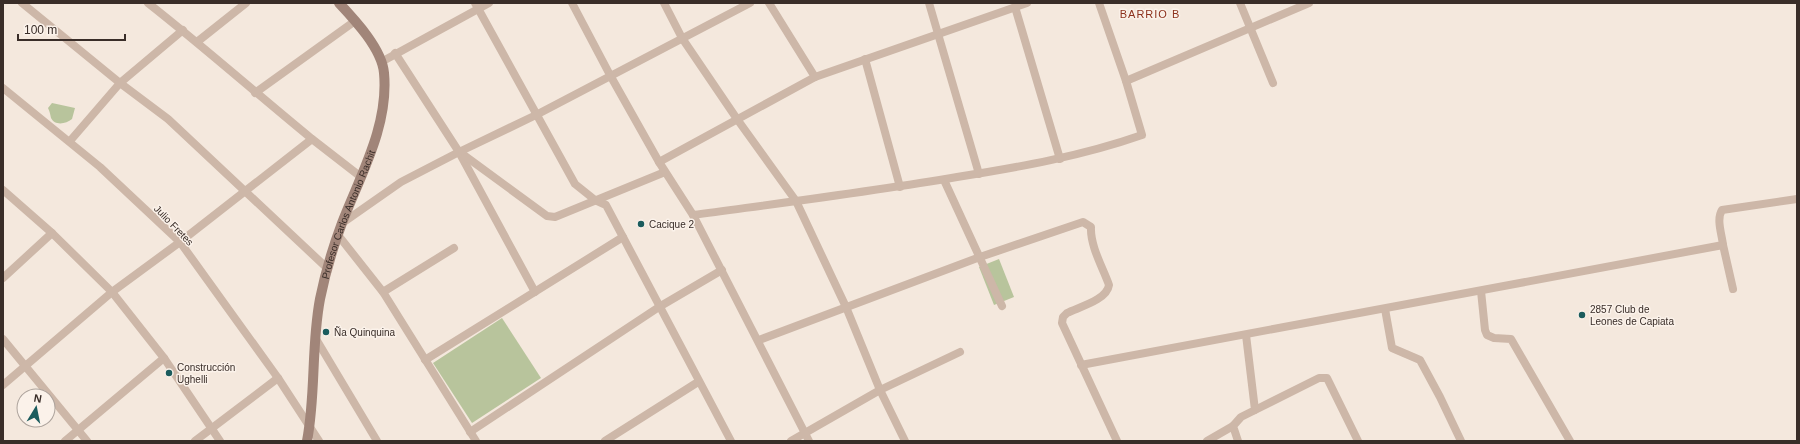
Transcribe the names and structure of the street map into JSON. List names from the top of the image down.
{
  "streets": {
    "main road": ["Profesor Carlos Antonio Rachit"],
    "street": ["Julio Fretes"]
  },
  "crossings": [
    ["Profesor Carlos Antonio Rachit", "Julio Fretes"]
  ],
  "districts": ["BARRIO B"],
  "places": [
    "Cacique 2",
    "2857 Club de Leones de Capiata",
    "Ña Quinquina",
    "Construcción Ughelli"
  ],
  "scale_bar": "100 m",
  "north": "top"
}
